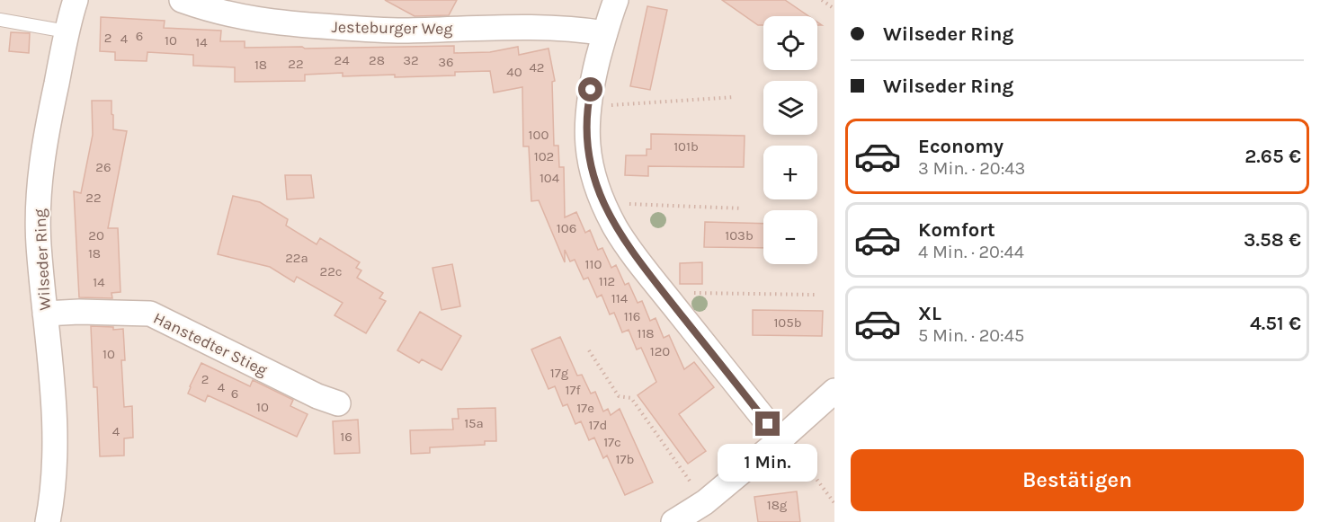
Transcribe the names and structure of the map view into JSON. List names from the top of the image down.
{
  "streets": {
    "street": ["Jesteburger Weg", "Wilseder Ring", "Hanstedter Stieg"]
  },
  "crossings": [
    ["Wilseder Ring", "Hanstedter Stieg"]
  ],
  "house_numbers": [
    "6",
    "2",
    "4",
    "10",
    "14",
    "24",
    "28",
    "32",
    "36",
    "22",
    "18",
    "42",
    "40",
    "100",
    "101b",
    "102",
    "26",
    "104",
    "22",
    "106",
    "20",
    "103b",
    "18",
    "22a",
    "110",
    "22c",
    "112",
    "14",
    "114",
    "116",
    "105b",
    "118",
    "120",
    "10",
    "17g",
    "2",
    "4",
    "17f",
    "6",
    "10",
    "17e",
    "15a",
    "17d",
    "4",
    "16",
    "17c",
    "17b",
    "18g"
  ],
  "page": {
    "banner": ["Wilseder Ring", "Wilseder Ring"],
    "map_buttons": ["+", "−"],
    "list": [
      {
        "name": "Economy",
        "note": "3 Min. · 20:43",
        "value": "2.65 €"
      },
      {
        "name": "Komfort",
        "note": "4 Min. · 20:44",
        "value": "3.58 €"
      },
      {
        "name": "XL",
        "note": "5 Min. · 20:45",
        "value": "4.51 €"
      }
    ],
    "buttons": "Bestätigen",
    "bubble": "1 Min."
  }
}
